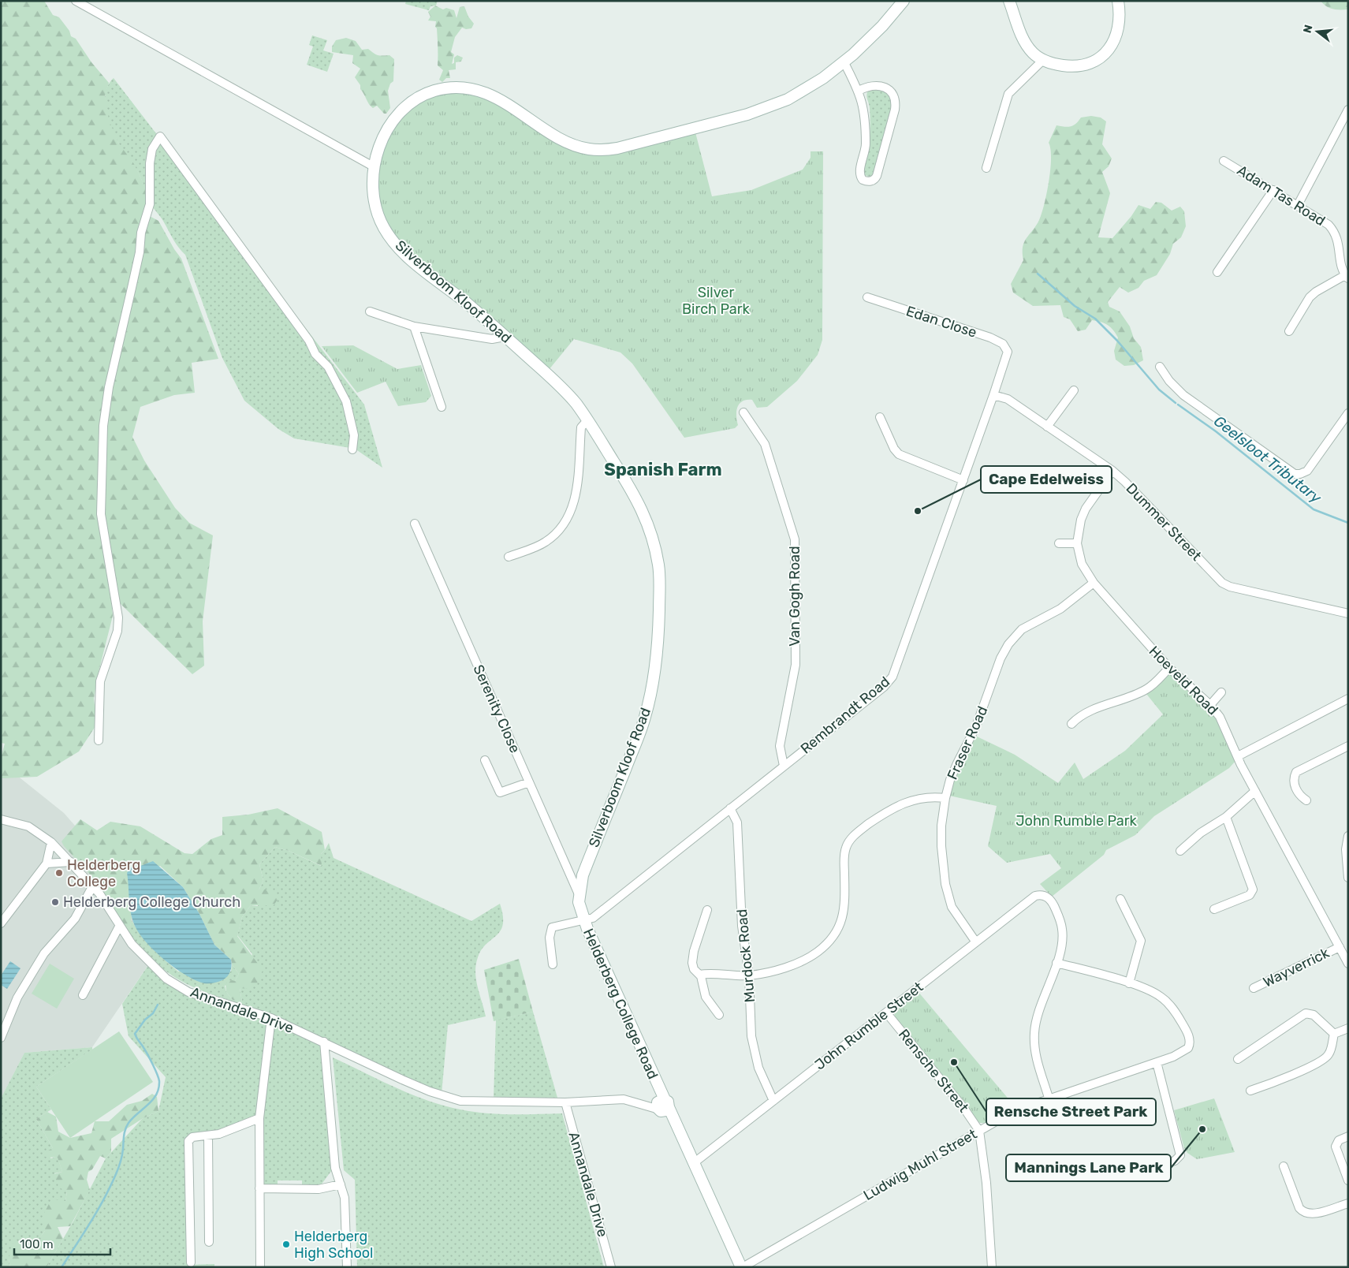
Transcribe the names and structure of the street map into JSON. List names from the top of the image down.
{
  "streets": {
    "street": [
      "Adam Tas Road",
      "Silverboom Kloof Road",
      "Edan Close",
      "Dummer Street",
      "Van Gogh Road",
      "Hoeveld Road",
      "Serenity Close",
      "Rembrandt Road",
      "Fraser Road",
      "Murdock Road",
      "Wayverrick",
      "Helderberg College Road",
      "Annandale Drive",
      "John Rumble Street",
      "Rensche Street",
      "Ludwig Muhl Street"
    ]
  },
  "crossings": [
    ["Silverboom Kloof Road", "Serenity Close"],
    ["Silverboom Kloof Road", "Rembrandt Road"],
    ["Silverboom Kloof Road", "Helderberg College Road"],
    ["Edan Close", "Rembrandt Road"],
    ["Dummer Street", "Hoeveld Road"],
    ["Dummer Street", "Rembrandt Road"],
    ["Van Gogh Road", "Rembrandt Road"],
    ["Hoeveld Road", "Fraser Road"],
    ["Hoeveld Road", "Wayverrick"],
    ["Rembrandt Road", "Murdock Road"],
    ["Rembrandt Road", "Helderberg College Road"],
    ["Fraser Road", "John Rumble Street"],
    ["Murdock Road", "John Rumble Street"],
    ["Helderberg College Road", "Annandale Drive"],
    ["Helderberg College Road", "John Rumble Street"],
    ["Helderberg College Road", "Ludwig Muhl Street"],
    ["John Rumble Street", "Rensche Street"],
    ["John Rumble Street", "Ludwig Muhl Street"],
    ["Rensche Street", "Ludwig Muhl Street"]
  ],
  "districts": ["Spanish Farm"],
  "water": ["Geelsloot Tributary"],
  "parks": ["Silver Birch Park", "John Rumble Park"],
  "places": [
    "Cape Edelweiss",
    "Helderberg College",
    "Helderberg College Church",
    "Rensche Street Park",
    "Mannings Lane Park",
    "Helderberg High School"
  ],
  "scale_bar": "100 m",
  "north": "left"
}
